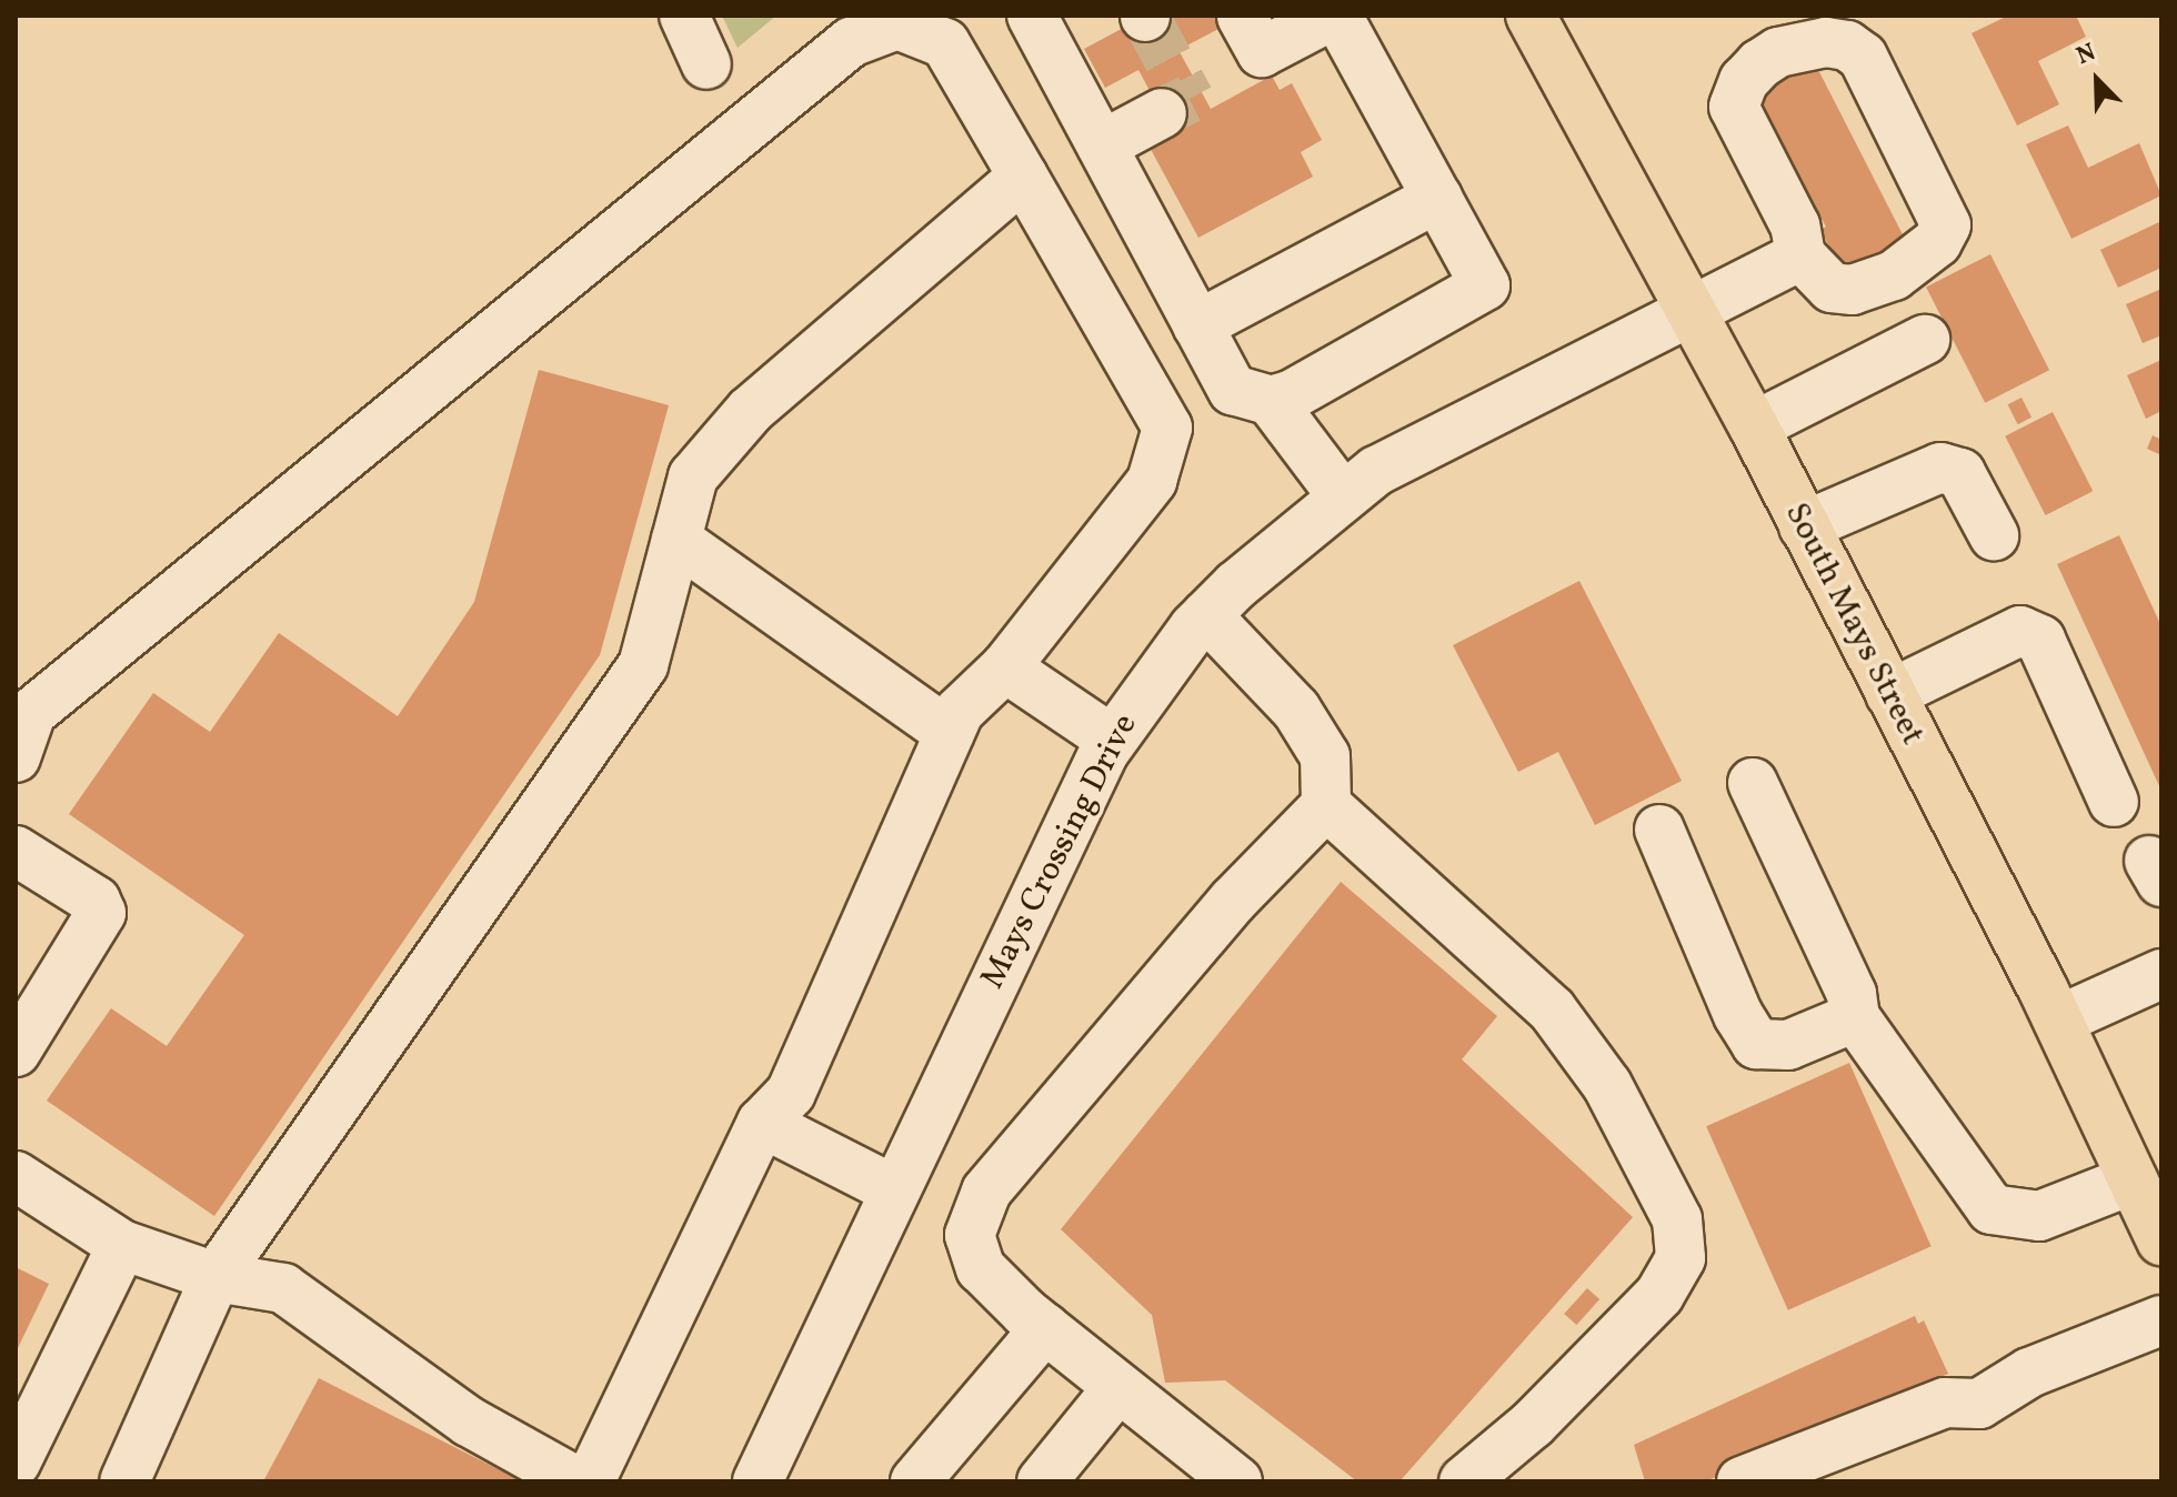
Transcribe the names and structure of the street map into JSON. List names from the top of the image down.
{
  "streets": {
    "main road": ["South Mays Street"],
    "street": ["Mays Crossing Drive"]
  },
  "crossings": [
    ["South Mays Street", "Mays Crossing Drive"]
  ],
  "north": "top left"
}
